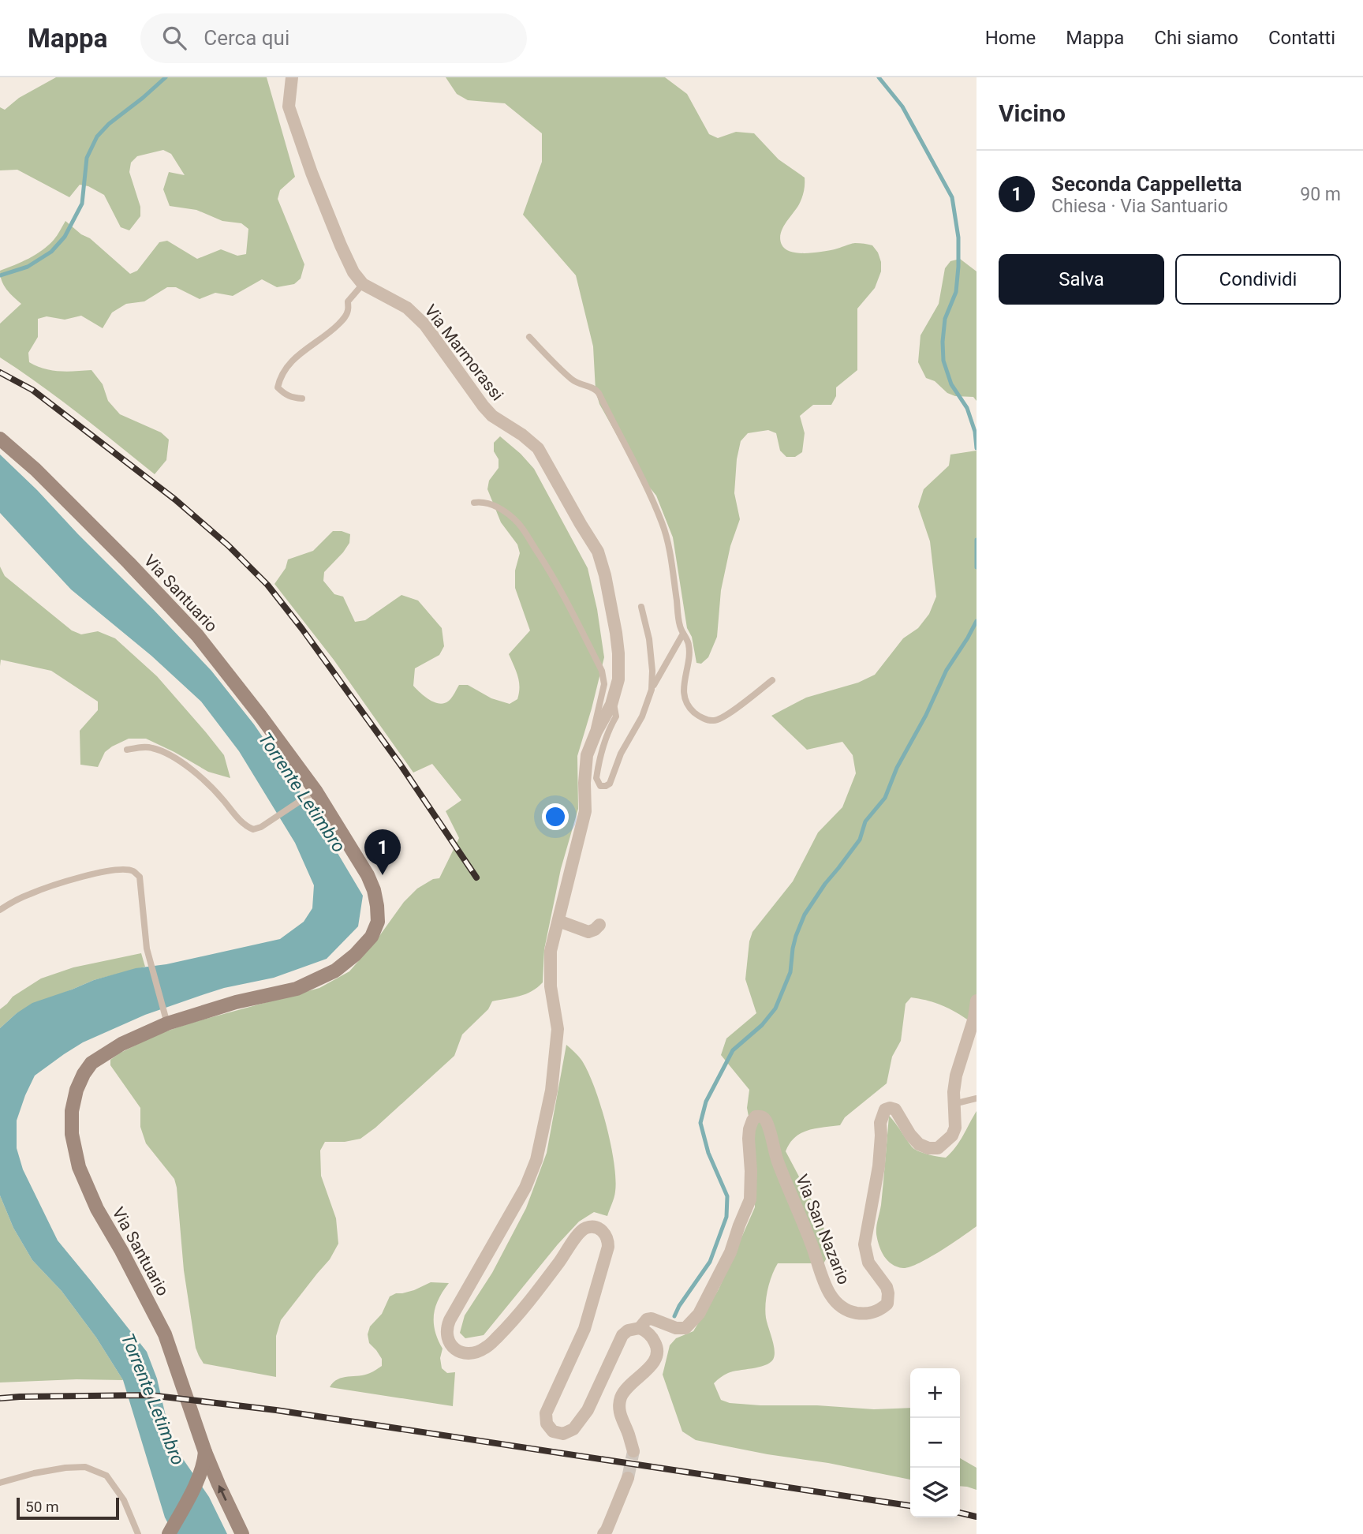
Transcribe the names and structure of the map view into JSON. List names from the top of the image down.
{
  "streets": {
    "main road": ["Via Santuario"],
    "street": ["Via Marmorassi", "Via San Nazario"]
  },
  "crossings": [
    ["Via Marmorassi", "Via San Nazario"]
  ],
  "water": ["Torrente Letimbro"],
  "scale_bar": "50 m",
  "page": {
    "header": "Mappa",
    "search": "Cerca qui",
    "nav": [
      "Home",
      "Mappa",
      "Chi siamo",
      "Contatti"
    ],
    "heading": "Vicino",
    "list": [
      {
        "mark": "1",
        "name": "Seconda Cappelletta",
        "note": "Chiesa · Via Santuario",
        "value": "90 m"
      }
    ],
    "buttons": ["Salva", "Condividi"],
    "pins": "1",
    "map_buttons": ["+", "−"],
    "scale": "50 m"
  }
}
